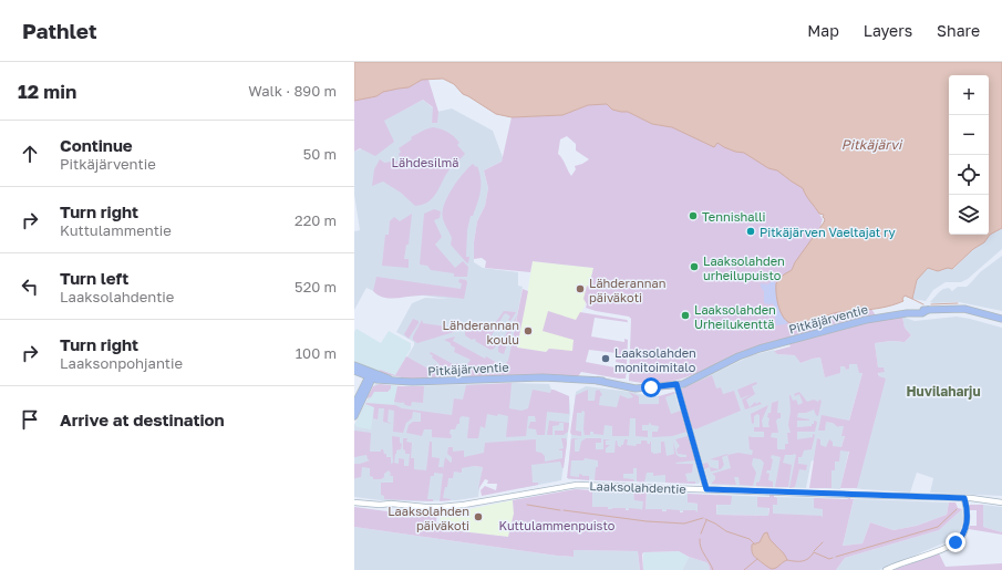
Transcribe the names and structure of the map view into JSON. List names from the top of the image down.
{
  "streets": {
    "main road": ["Pitkäjärventie"],
    "street": ["Laaksolahdentie"]
  },
  "districts": ["Huvilaharju"],
  "water": ["Pitkäjärvi"],
  "parks": ["Lähdesilmä", "Kuttulammenpuisto"],
  "places": [
    "Tennishalli",
    "Pitkäjärven Vaeltajat ry",
    "Laaksolahden urheilupuisto",
    "Lähderannan päiväkoti",
    "Laaksolahden Urheilukenttä",
    "Lähderannan koulu",
    "Laaksolahden monitoimitalo",
    "Laaksolahden päiväkoti"
  ],
  "page": {
    "header": "Pathlet",
    "nav": ["Map", "Layers", "Share"],
    "heading": ["12 min", "Walk · 890 m"],
    "map_buttons": ["+", "−"],
    "list": [
      ["Continue", "Pitkäjärventie", "50 m"],
      ["Turn right", "Kuttulammentie", "220 m"],
      ["Turn left", "Laaksolahdentie", "520 m"],
      ["Turn right", "Laaksonpohjantie", "100 m"],
      "Arrive at destination"
    ]
  }
}
